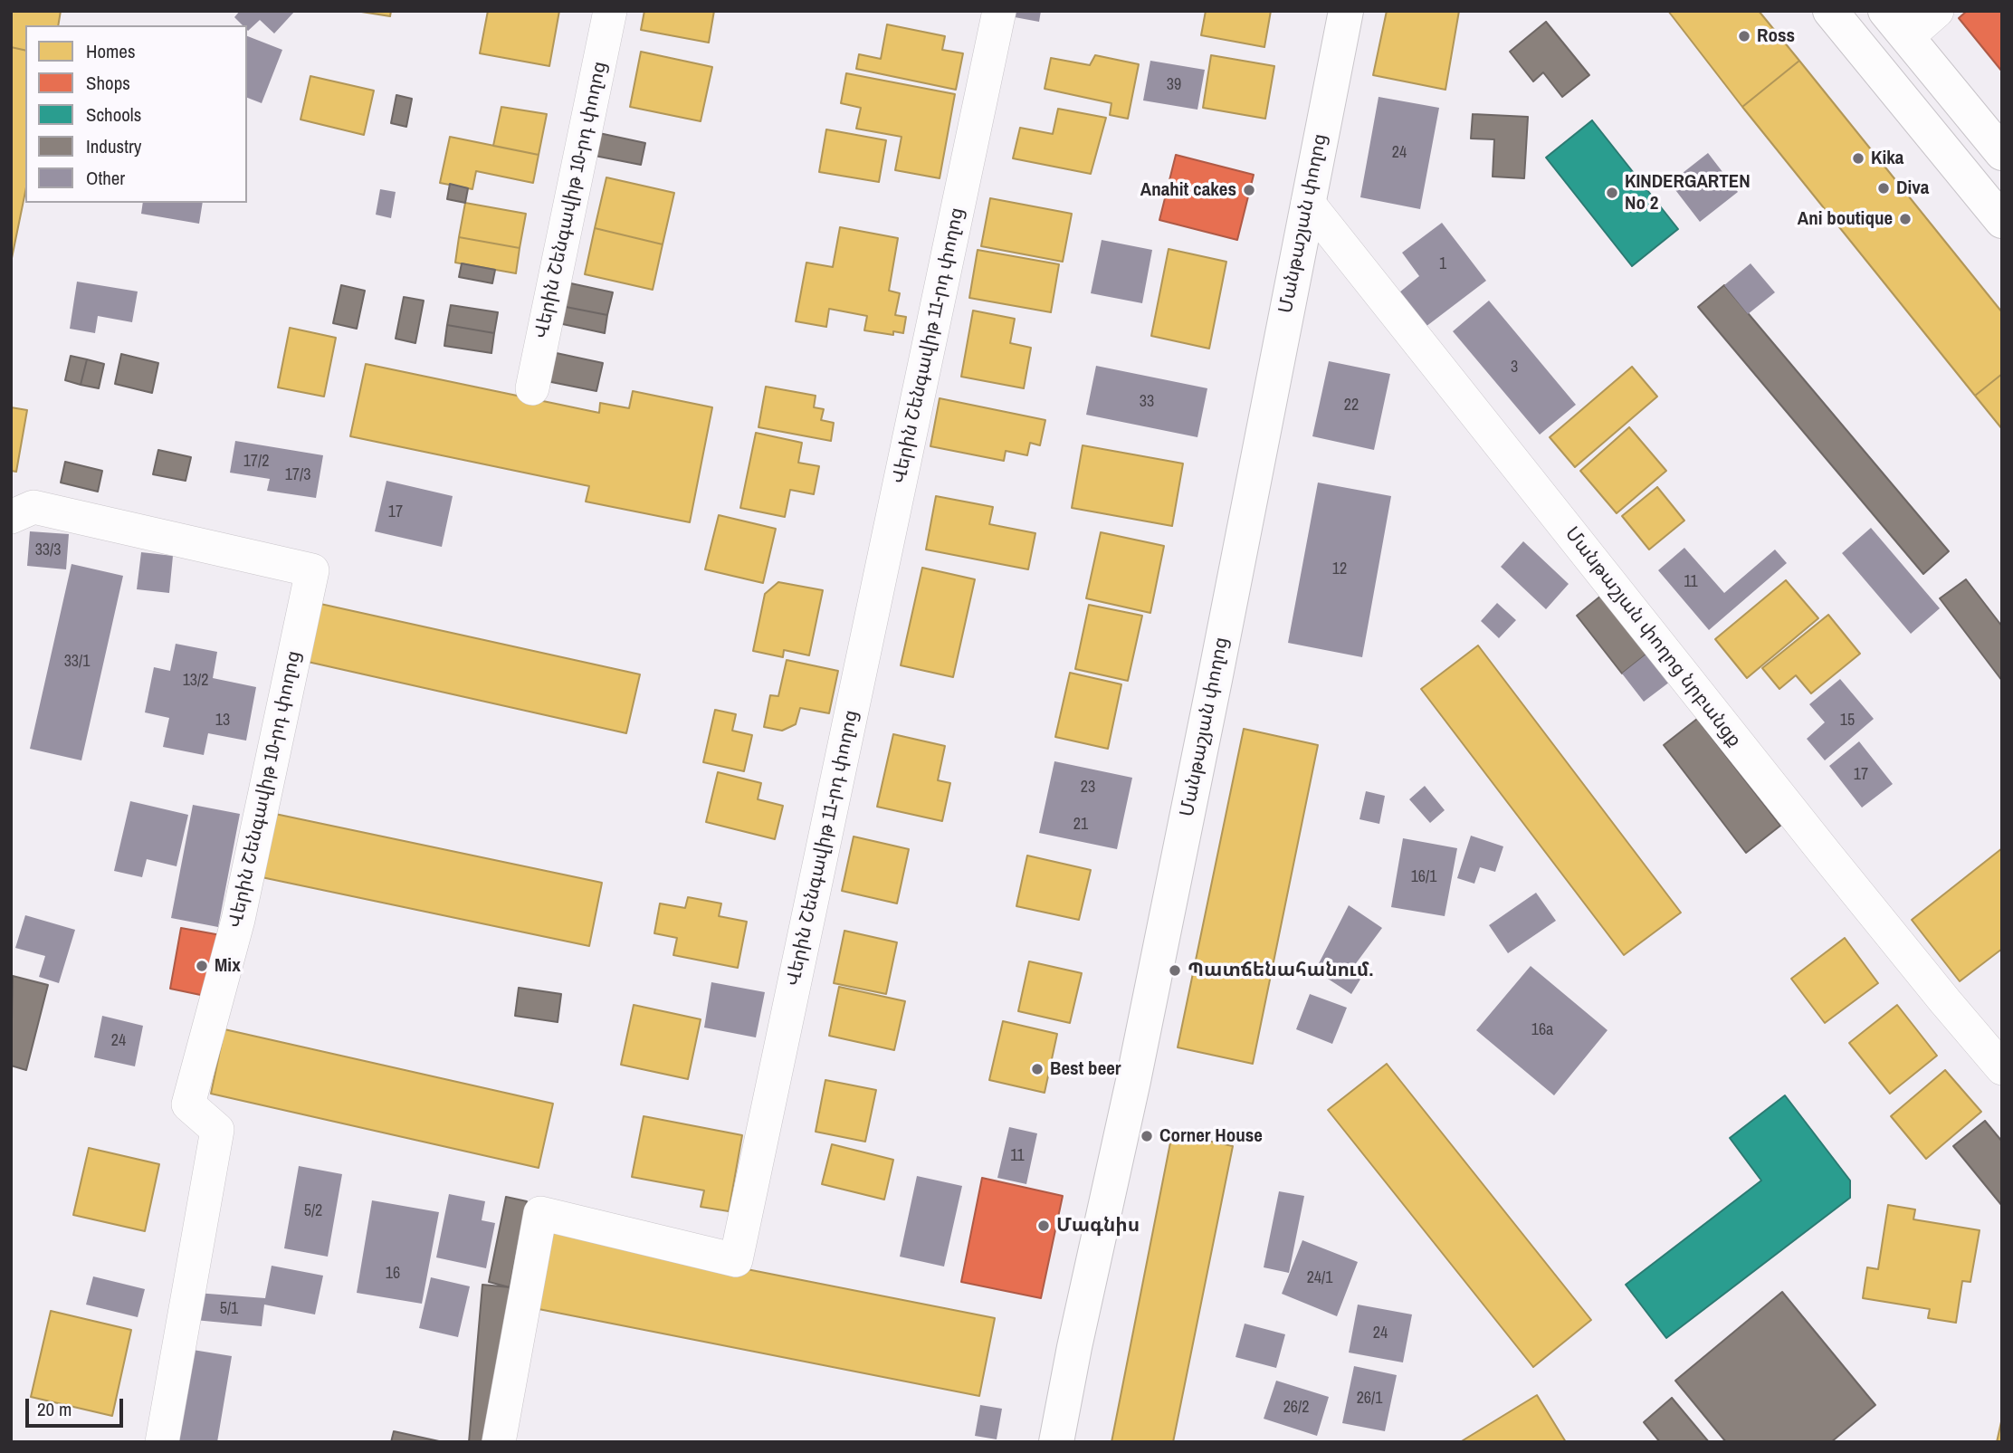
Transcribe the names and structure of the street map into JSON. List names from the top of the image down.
{
  "streets": {
    "street": [
      "Վերին Շենգավիթ 10-րդ փողոց",
      "Մանթաշյան փողոց",
      "Վերին Շենգավիթ 11-րդ փողոց",
      "Մանթաշյան փողոց նրբանցք"
    ]
  },
  "crossings": [
    ["Մանթաշյան փողոց", "Մանթաշյան փողոց նրբանցք"]
  ],
  "places": [
    "Ross",
    "Kika",
    "Diva",
    "Anahit cakes",
    "KINDERGARTEN No 2",
    "Ani boutique",
    "Mix",
    "Պատճենահանում.",
    "Best beer",
    "Corner House",
    "Մագնիս"
  ],
  "house_numbers": [
    "39",
    "24",
    "1",
    "3",
    "33",
    "22",
    "17/2",
    "17/3",
    "17",
    "33/3",
    "12",
    "11",
    "33/1",
    "13/2",
    "13",
    "15",
    "17",
    "23",
    "21",
    "16/1",
    "16a",
    "24",
    "11",
    "5/2",
    "16",
    "24/1",
    "5/1",
    "24",
    "26/1",
    "26/2"
  ],
  "legend": [
    "Homes",
    "Shops",
    "Schools",
    "Industry",
    "Other"
  ],
  "scale_bar": "20 m"
}
